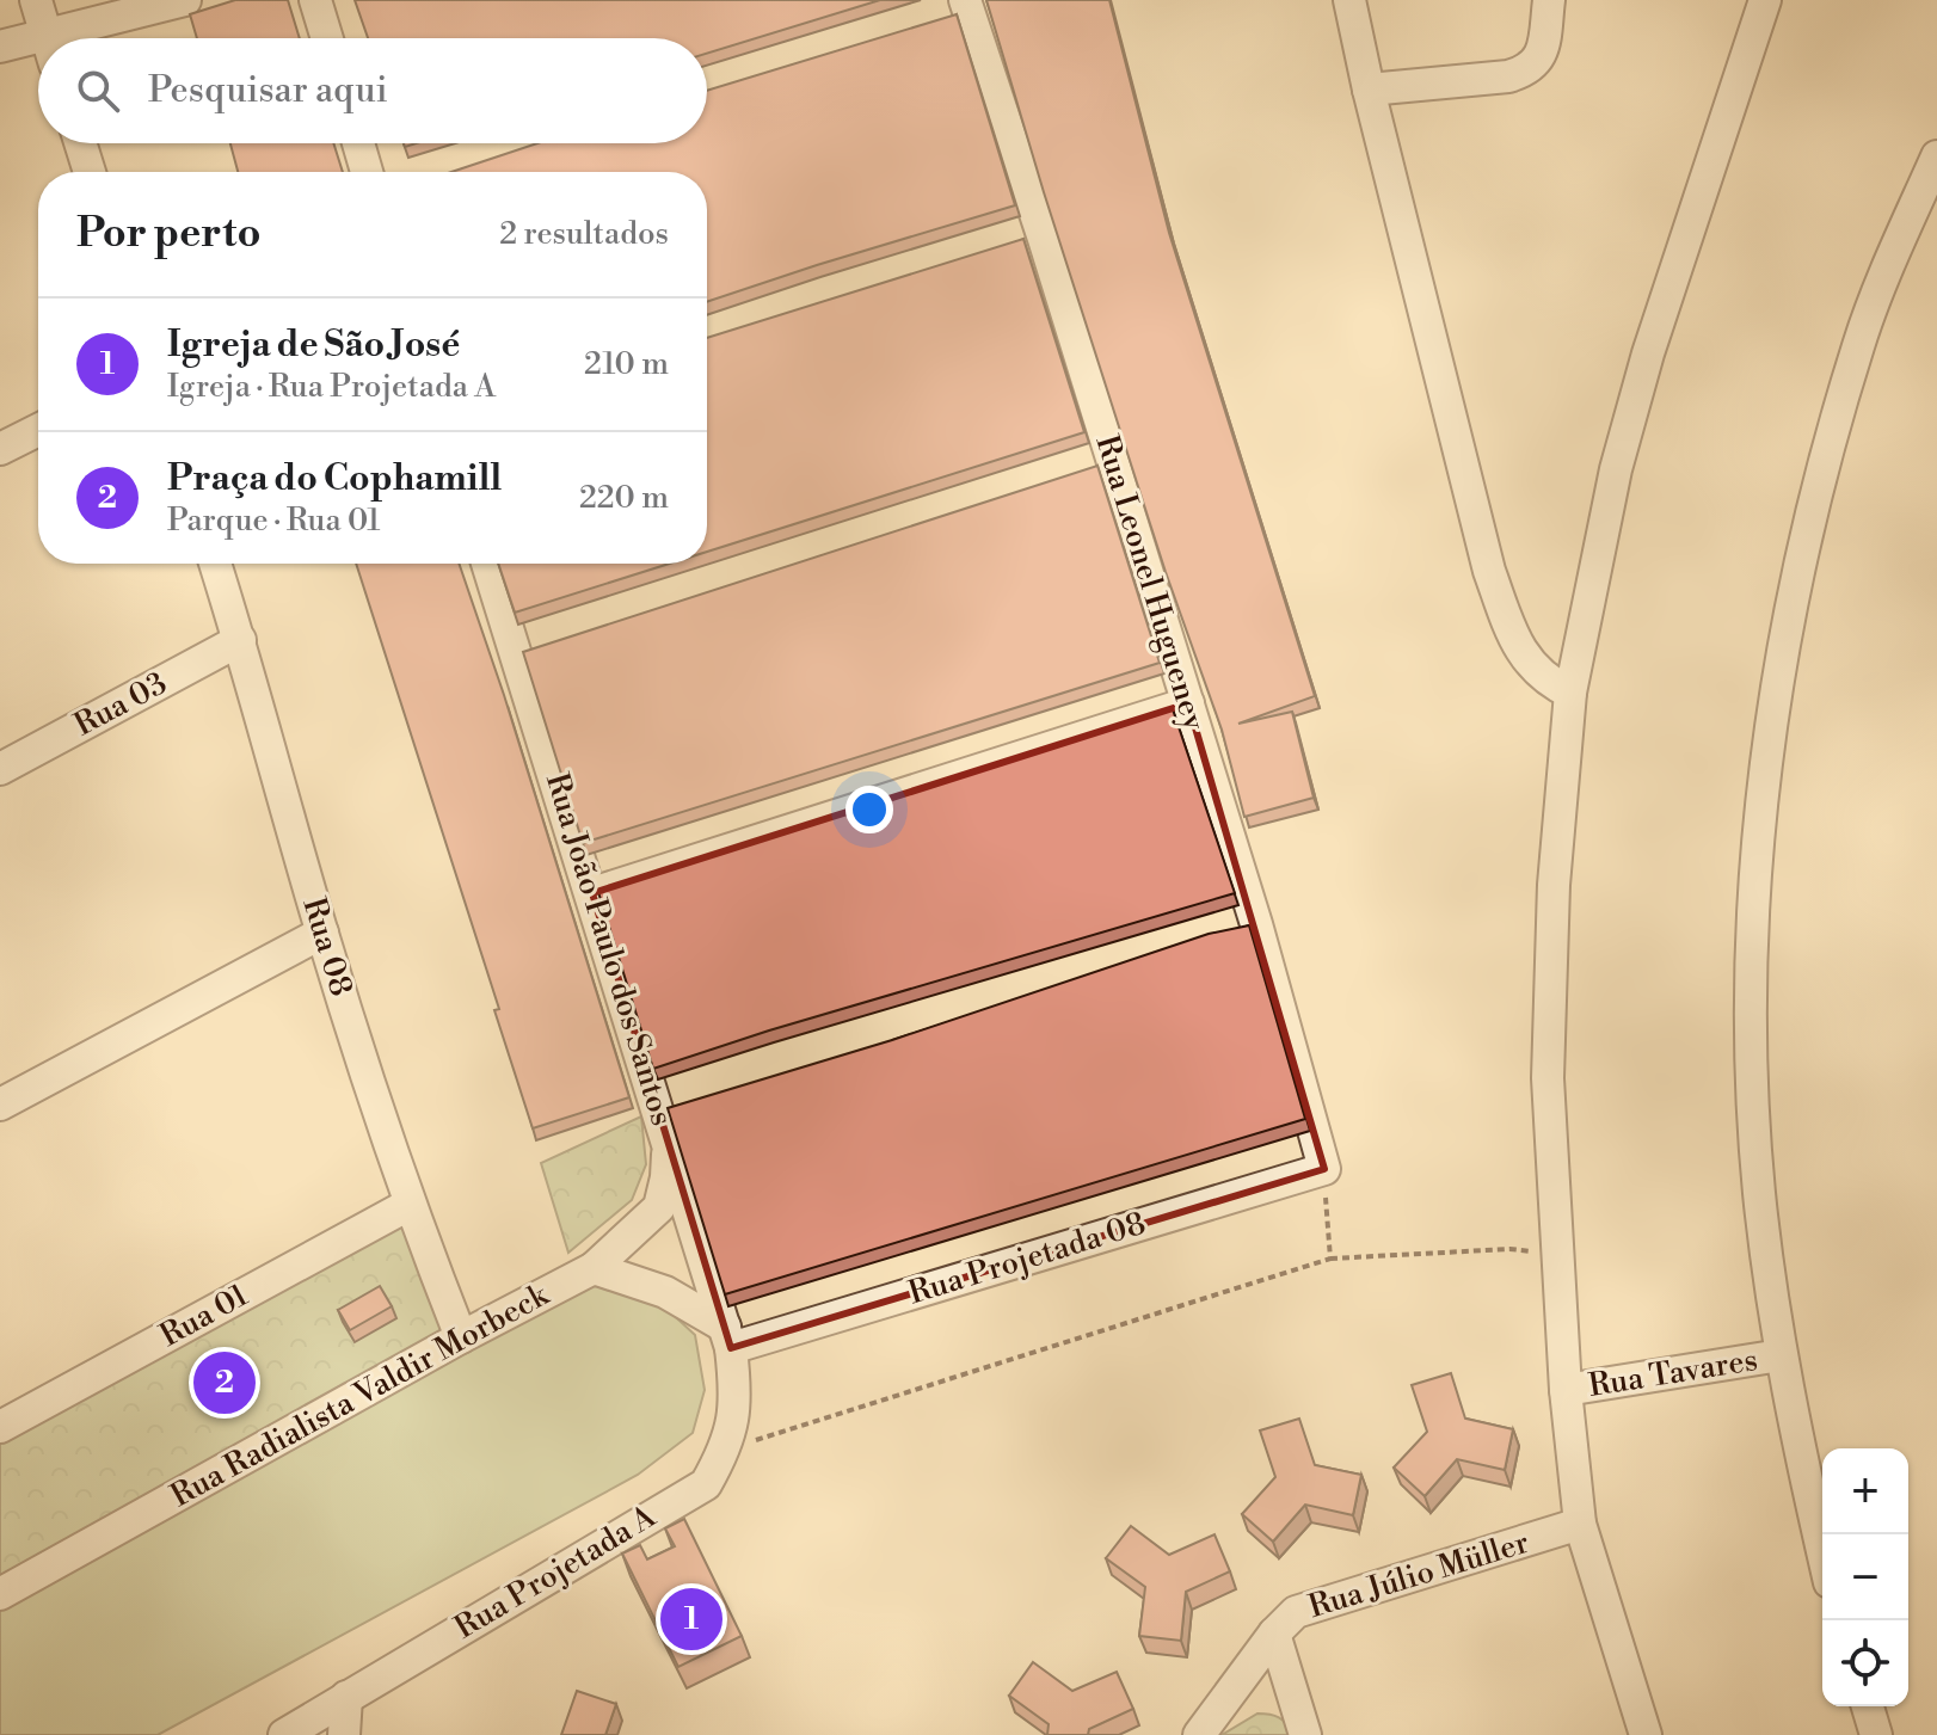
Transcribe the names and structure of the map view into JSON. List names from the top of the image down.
{
  "streets": {
    "street": [
      "Rua Leonel Hugueney",
      "Rua 03",
      "Rua 08",
      "Rua João Paulo dos Santos",
      "Rua Projetada 08",
      "Rua 01",
      "Rua Tavares",
      "Rua Radialista Valdir Morbeck",
      "Rua Projetada A",
      "Rua Júlio Müller"
    ]
  },
  "crossings": [
    ["Rua Leonel Hugueney", "Rua Projetada 08"],
    ["Rua 03", "Rua 08"],
    ["Rua 08", "Rua 01"],
    ["Rua 08", "Rua Radialista Valdir Morbeck"],
    ["Rua João Paulo dos Santos", "Rua Projetada 08"],
    ["Rua João Paulo dos Santos", "Rua Radialista Valdir Morbeck"],
    ["Rua João Paulo dos Santos", "Rua Projetada A"],
    ["Rua Projetada 08", "Rua Projetada A"]
  ],
  "page": {
    "search": "Pesquisar aqui",
    "heading": ["Por perto", "2 resultados"],
    "list": [
      {
        "mark": "1",
        "name": "Igreja de São José",
        "note": "Igreja · Rua Projetada A",
        "value": "210 m"
      },
      {
        "mark": "2",
        "name": "Praça do Cophamill",
        "note": "Parque · Rua 01",
        "value": "220 m"
      }
    ],
    "pins": ["2", "1"],
    "map_buttons": ["+", "−"]
  }
}
